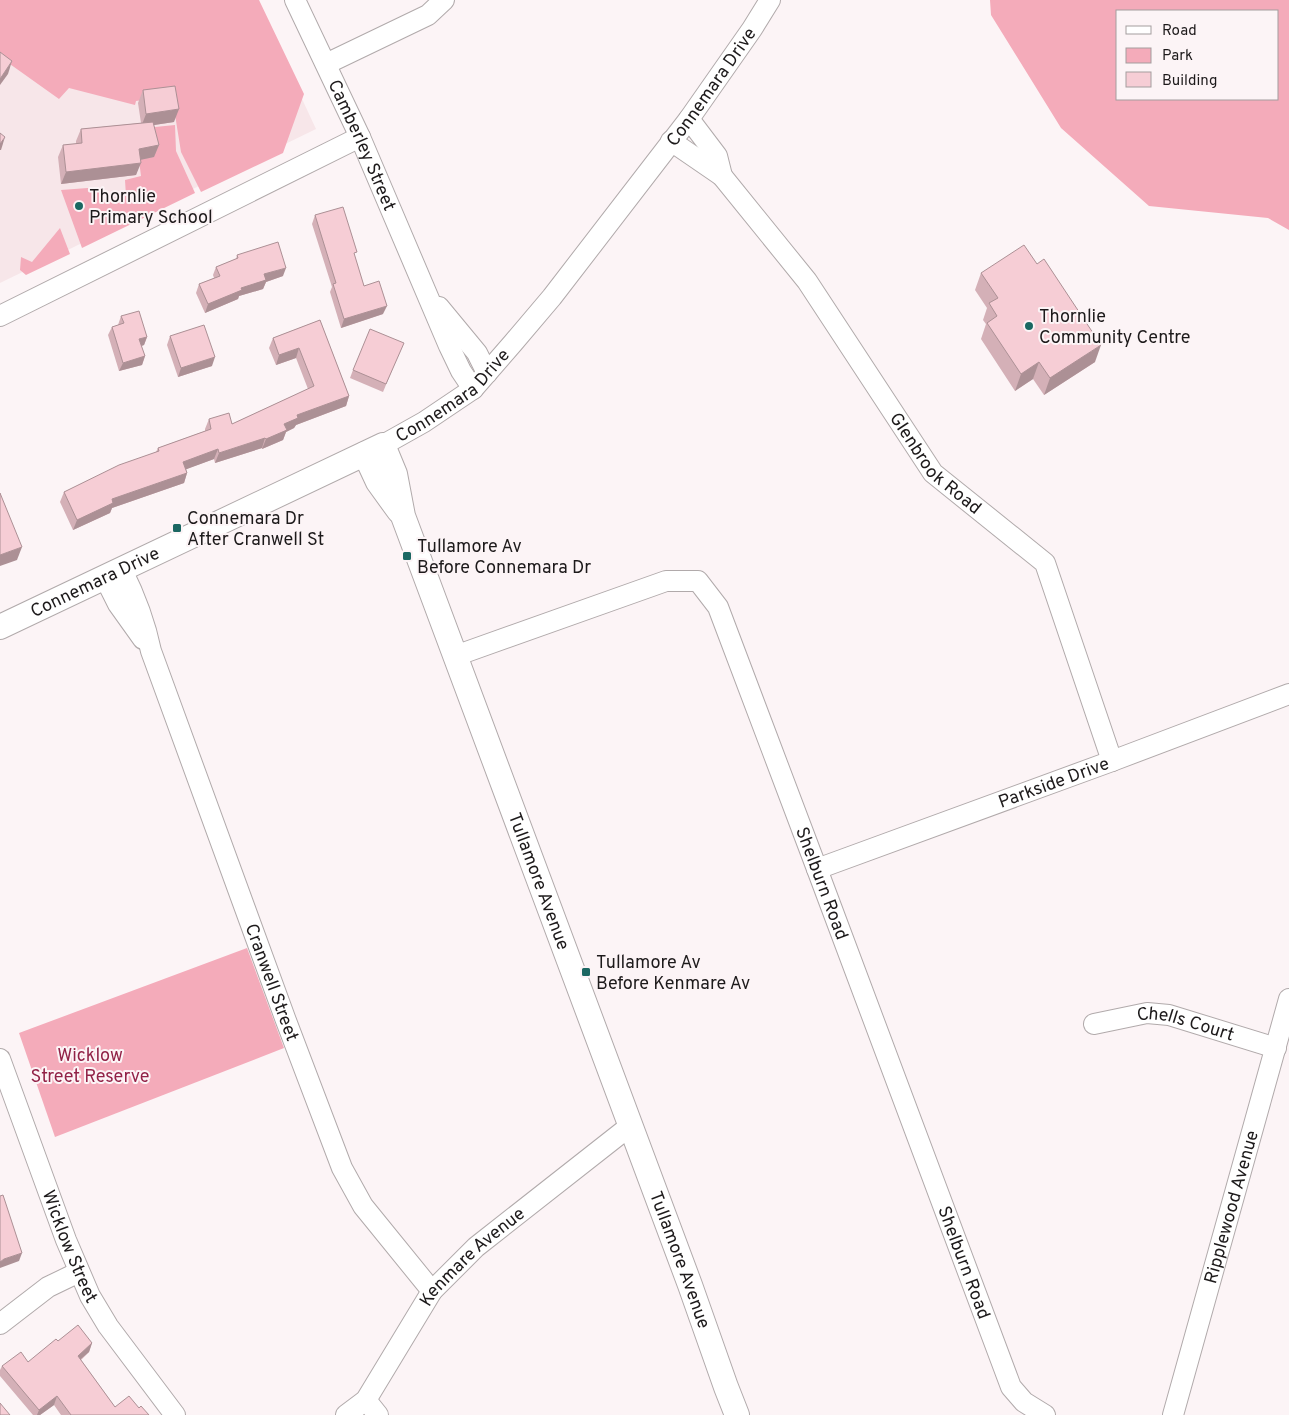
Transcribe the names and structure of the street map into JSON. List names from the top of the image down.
{
  "streets": {
    "street": [
      "Connemara Drive",
      "Camberley Street",
      "Glenbrook Road",
      "Parkside Drive",
      "Tullamore Avenue",
      "Shelburn Road",
      "Cranwell Street",
      "Chells Court",
      "Ripplewood Avenue",
      "Wicklow Street",
      "Kenmare Avenue"
    ]
  },
  "crossings": [
    ["Connemara Drive", "Camberley Street"],
    ["Connemara Drive", "Glenbrook Road"],
    ["Connemara Drive", "Tullamore Avenue"],
    ["Connemara Drive", "Cranwell Street"],
    ["Glenbrook Road", "Parkside Drive"],
    ["Parkside Drive", "Shelburn Road"],
    ["Tullamore Avenue", "Shelburn Road"],
    ["Tullamore Avenue", "Kenmare Avenue"],
    ["Cranwell Street", "Kenmare Avenue"],
    ["Chells Court", "Ripplewood Avenue"]
  ],
  "parks": ["Wicklow Street Reserve"],
  "places": {
    "other": ["Thornlie Primary School", "Thornlie Community Centre"],
    "transit": ["Connemara Dr After Cranwell St", "Tullamore Av Before Connemara Dr", "Tullamore Av Before Kenmare Av"]
  },
  "legend": ["Road", "Park", "Building"]
}
